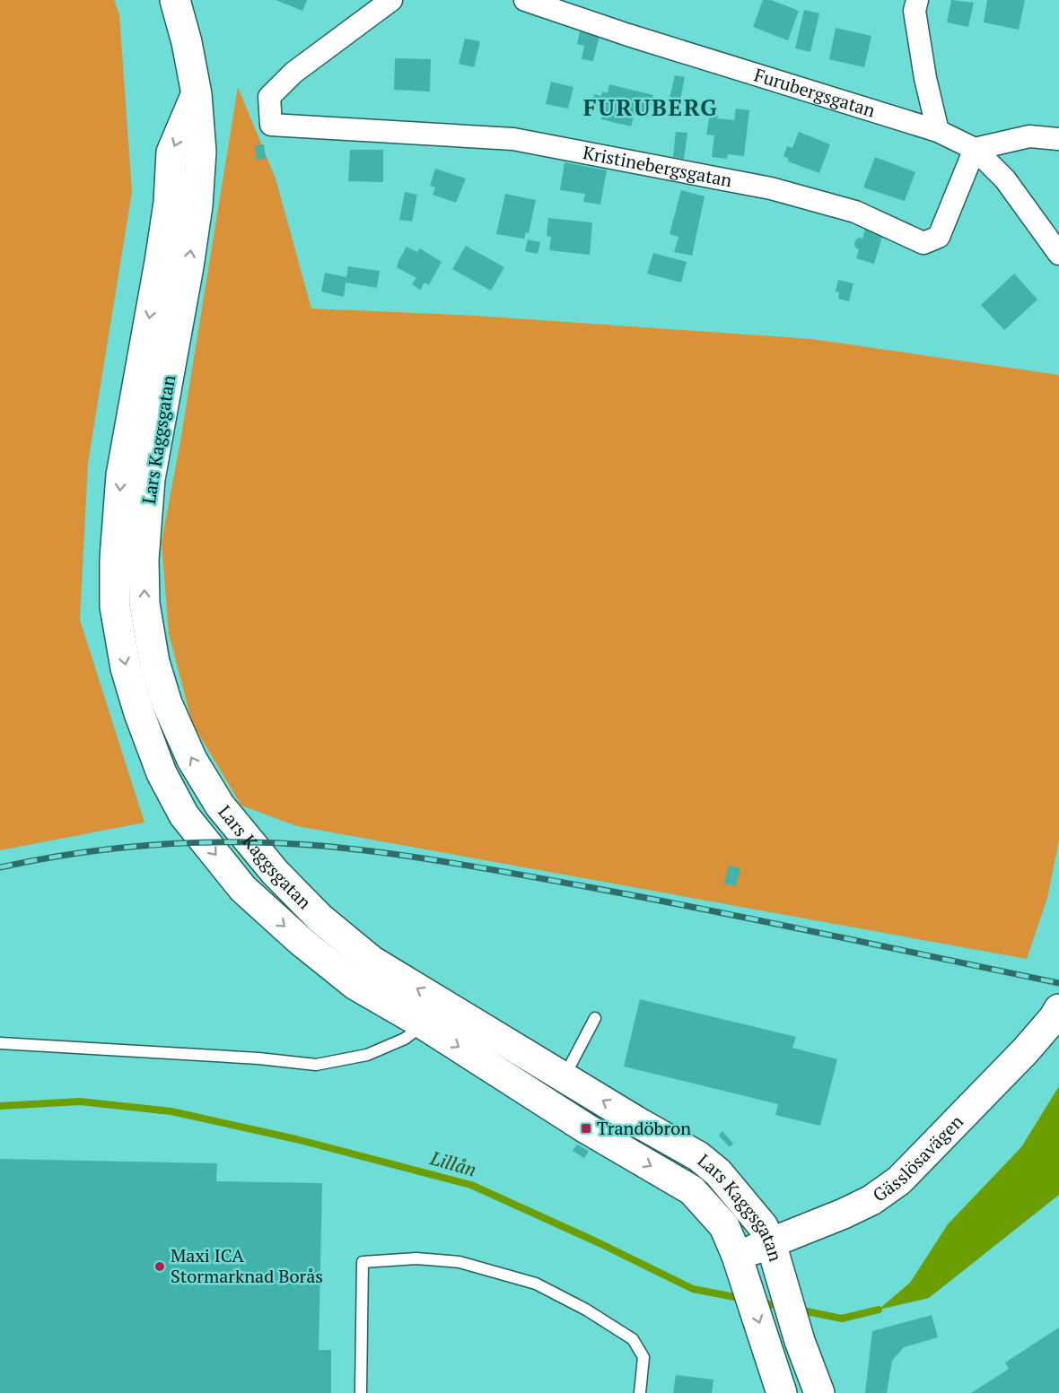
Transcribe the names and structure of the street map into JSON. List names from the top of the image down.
{
  "streets": {
    "street": [
      "Furubergsgatan",
      "Kristinebergsgatan",
      "Lars Kaggsgatan",
      "Gässlösavägen"
    ]
  },
  "crossings": [
    ["Furubergsgatan", "Kristinebergsgatan"],
    ["Lars Kaggsgatan", "Gässlösavägen"]
  ],
  "districts": ["FURUBERG"],
  "water": ["Lillån"],
  "places": {
    "transit": ["Trandöbron"],
    "other": ["Maxi ICA Stormarknad Borås"]
  }
}
